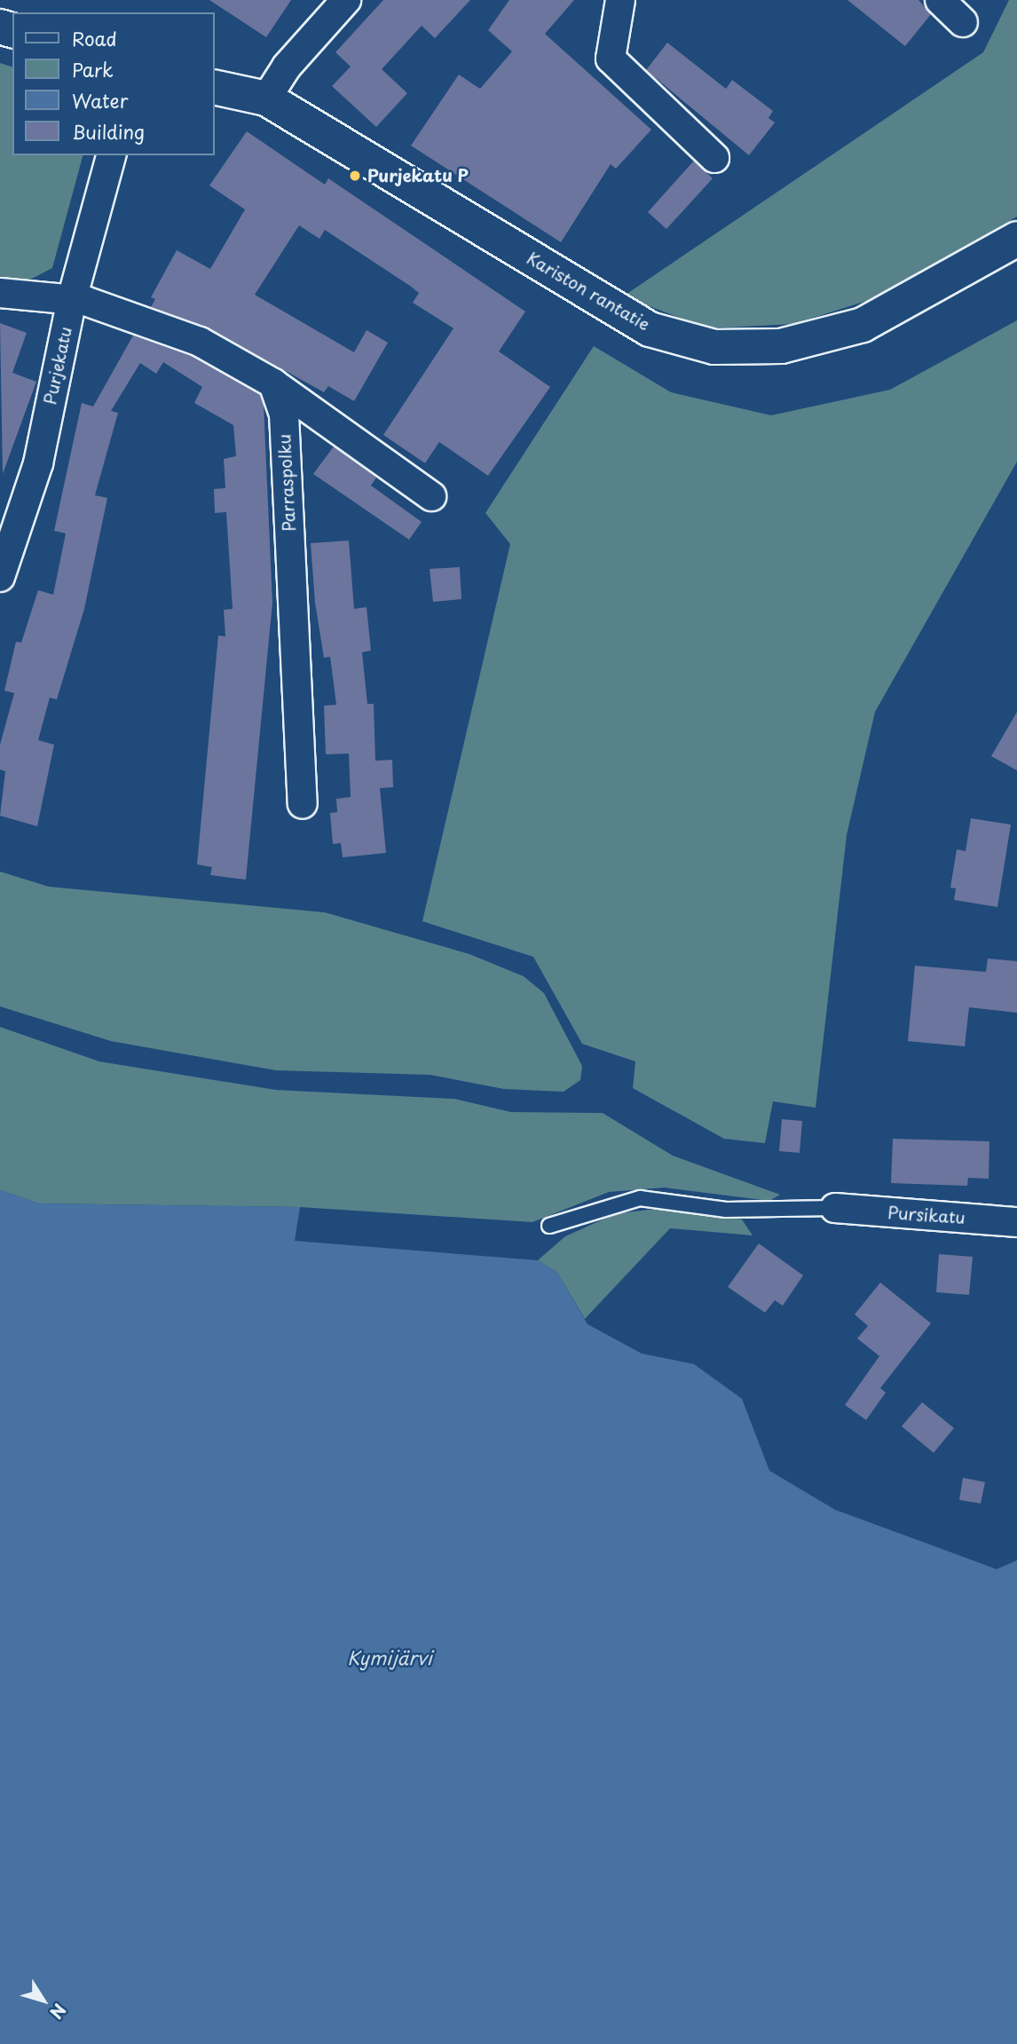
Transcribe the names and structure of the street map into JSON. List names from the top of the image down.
{
  "streets": {
    "street": [
      "Kariston rantatie",
      "Purjekatu",
      "Parraspolku",
      "Pursikatu"
    ]
  },
  "water": ["Kymijärvi"],
  "places": ["Purjekatu P"],
  "legend": [
    "Road",
    "Park",
    "Water",
    "Building"
  ],
  "north": "bottom right"
}
